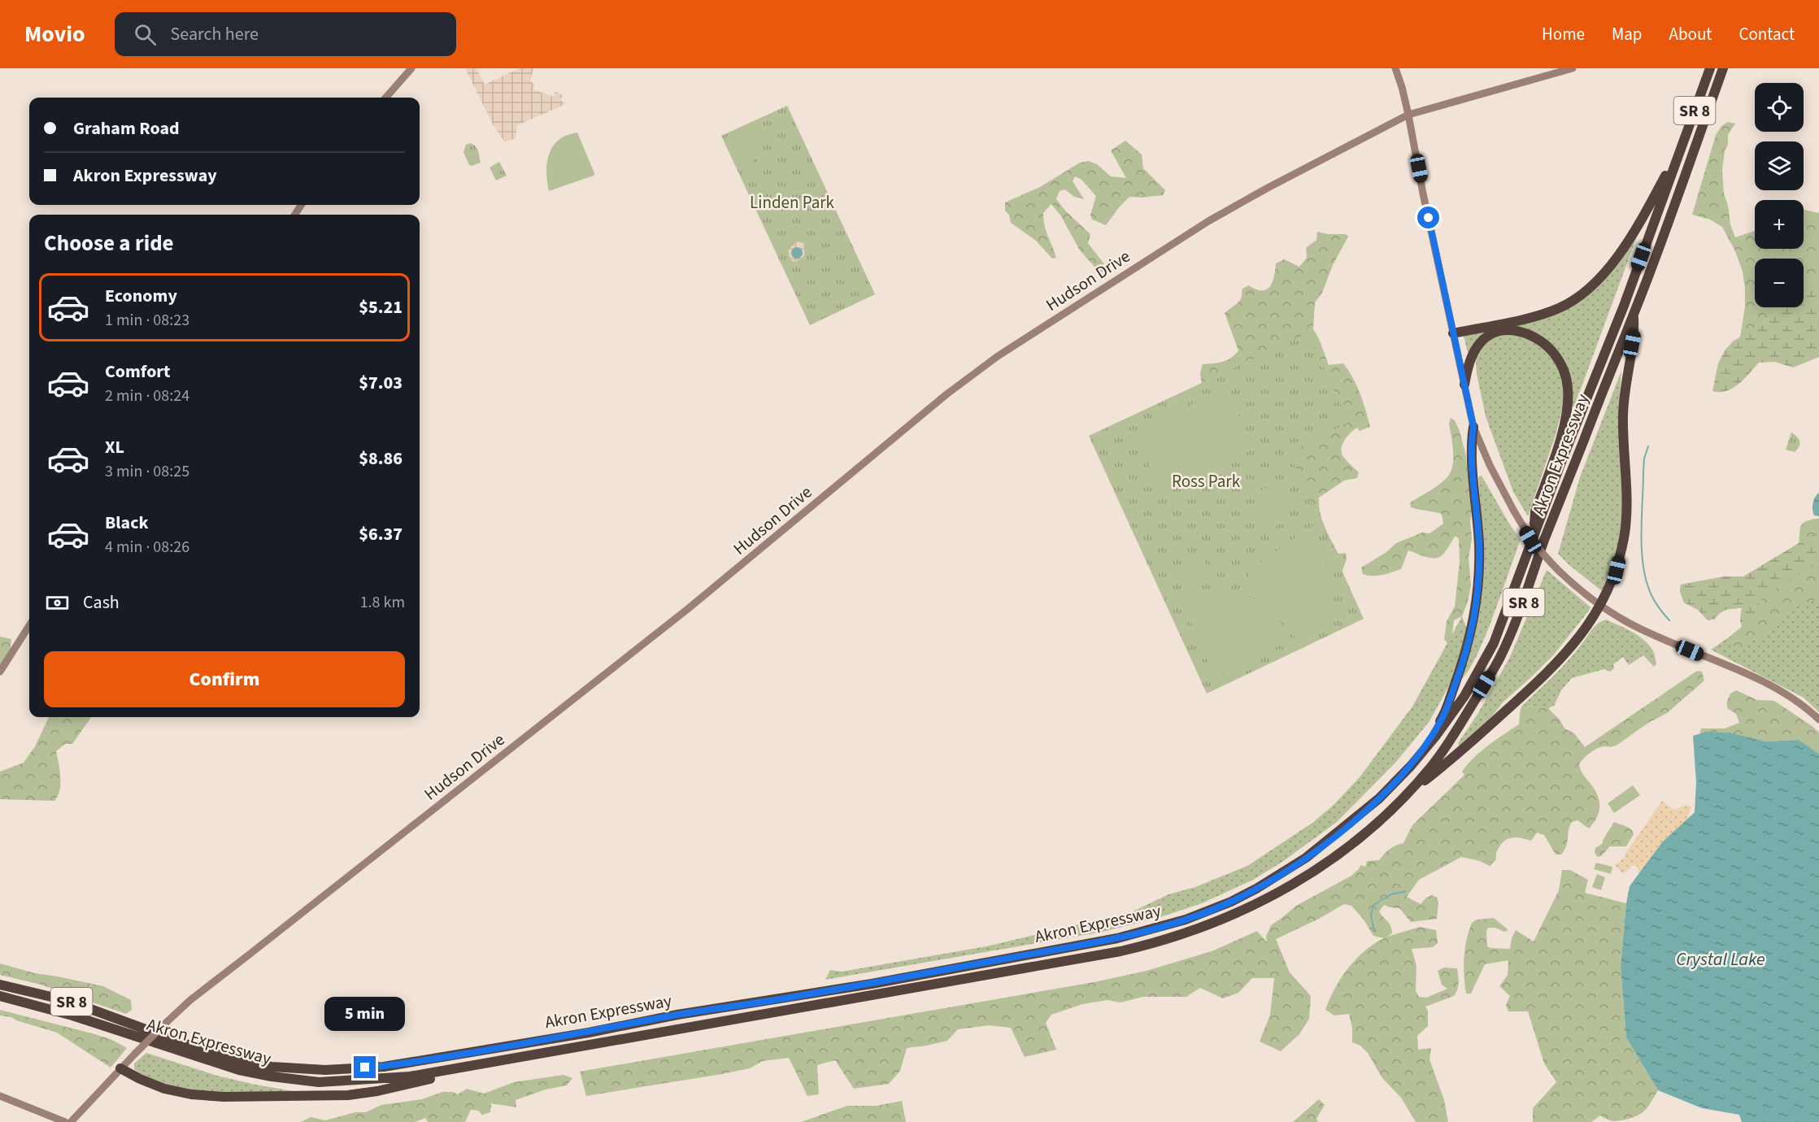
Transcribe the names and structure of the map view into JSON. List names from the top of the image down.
{
  "streets": {
    "highway": ["SR 8", "Akron Expressway"],
    "street": ["Hudson Drive"]
  },
  "water": ["Crystal Lake"],
  "parks": ["Linden Park", "Ross Park"],
  "page": {
    "header": "Movio",
    "search": "Search here",
    "nav": [
      "Home",
      "Map",
      "About",
      "Contact"
    ],
    "map_buttons": ["+", "−"],
    "banner": ["Graham Road", "Akron Expressway"],
    "heading": "Choose a ride",
    "list": [
      {
        "name": "Economy",
        "note": "1 min · 08:23",
        "value": "$5.21"
      },
      {
        "name": "Comfort",
        "note": "2 min · 08:24",
        "value": "$7.03"
      },
      {
        "name": "XL",
        "note": "3 min · 08:25",
        "value": "$8.86"
      },
      {
        "name": "Black",
        "note": "4 min · 08:26",
        "value": "$6.37"
      }
    ],
    "pay": ["Cash", "1.8 km"],
    "buttons": "Confirm",
    "bubble": "5 min"
  }
}
